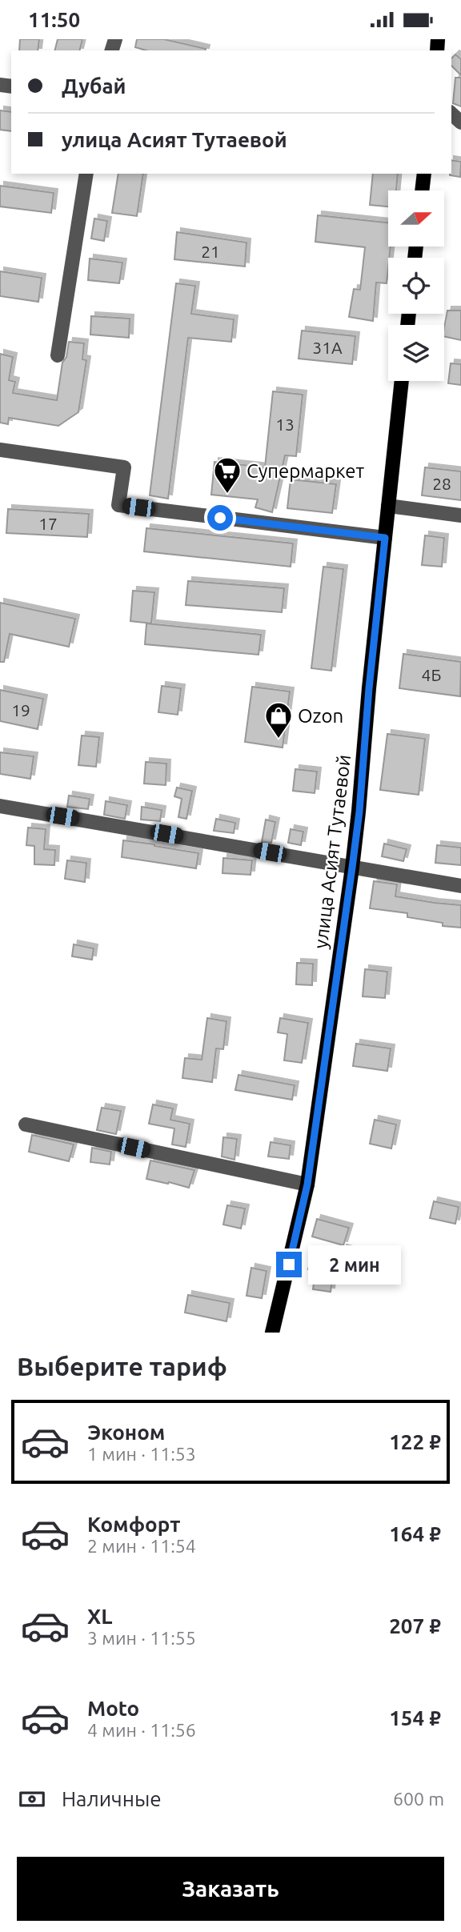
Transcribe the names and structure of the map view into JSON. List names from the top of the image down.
{
  "streets": {
    "main road": ["улица Асият Тутаевой"]
  },
  "places": {
    "supermarket": ["Супермаркет"],
    "shop": ["Ozon"]
  },
  "house_numbers": [
    "21",
    "31А",
    "13",
    "28",
    "17",
    "4Б",
    "19"
  ],
  "north": "right",
  "page": {
    "status": "11:50",
    "banner": ["Дубай", "улица Асият Тутаевой"],
    "bubble": "2 мин",
    "heading": "Выберите тариф",
    "list": [
      {
        "name": "Эконом",
        "note": "1 мин · 11:53",
        "value": "122 ₽"
      },
      {
        "name": "Комфорт",
        "note": "2 мин · 11:54",
        "value": "164 ₽"
      },
      {
        "name": "XL",
        "note": "3 мин · 11:55",
        "value": "207 ₽"
      },
      {
        "name": "Moto",
        "note": "4 мин · 11:56",
        "value": "154 ₽"
      }
    ],
    "pay": ["Наличные", "600 m"],
    "buttons": "Заказать"
  }
}
